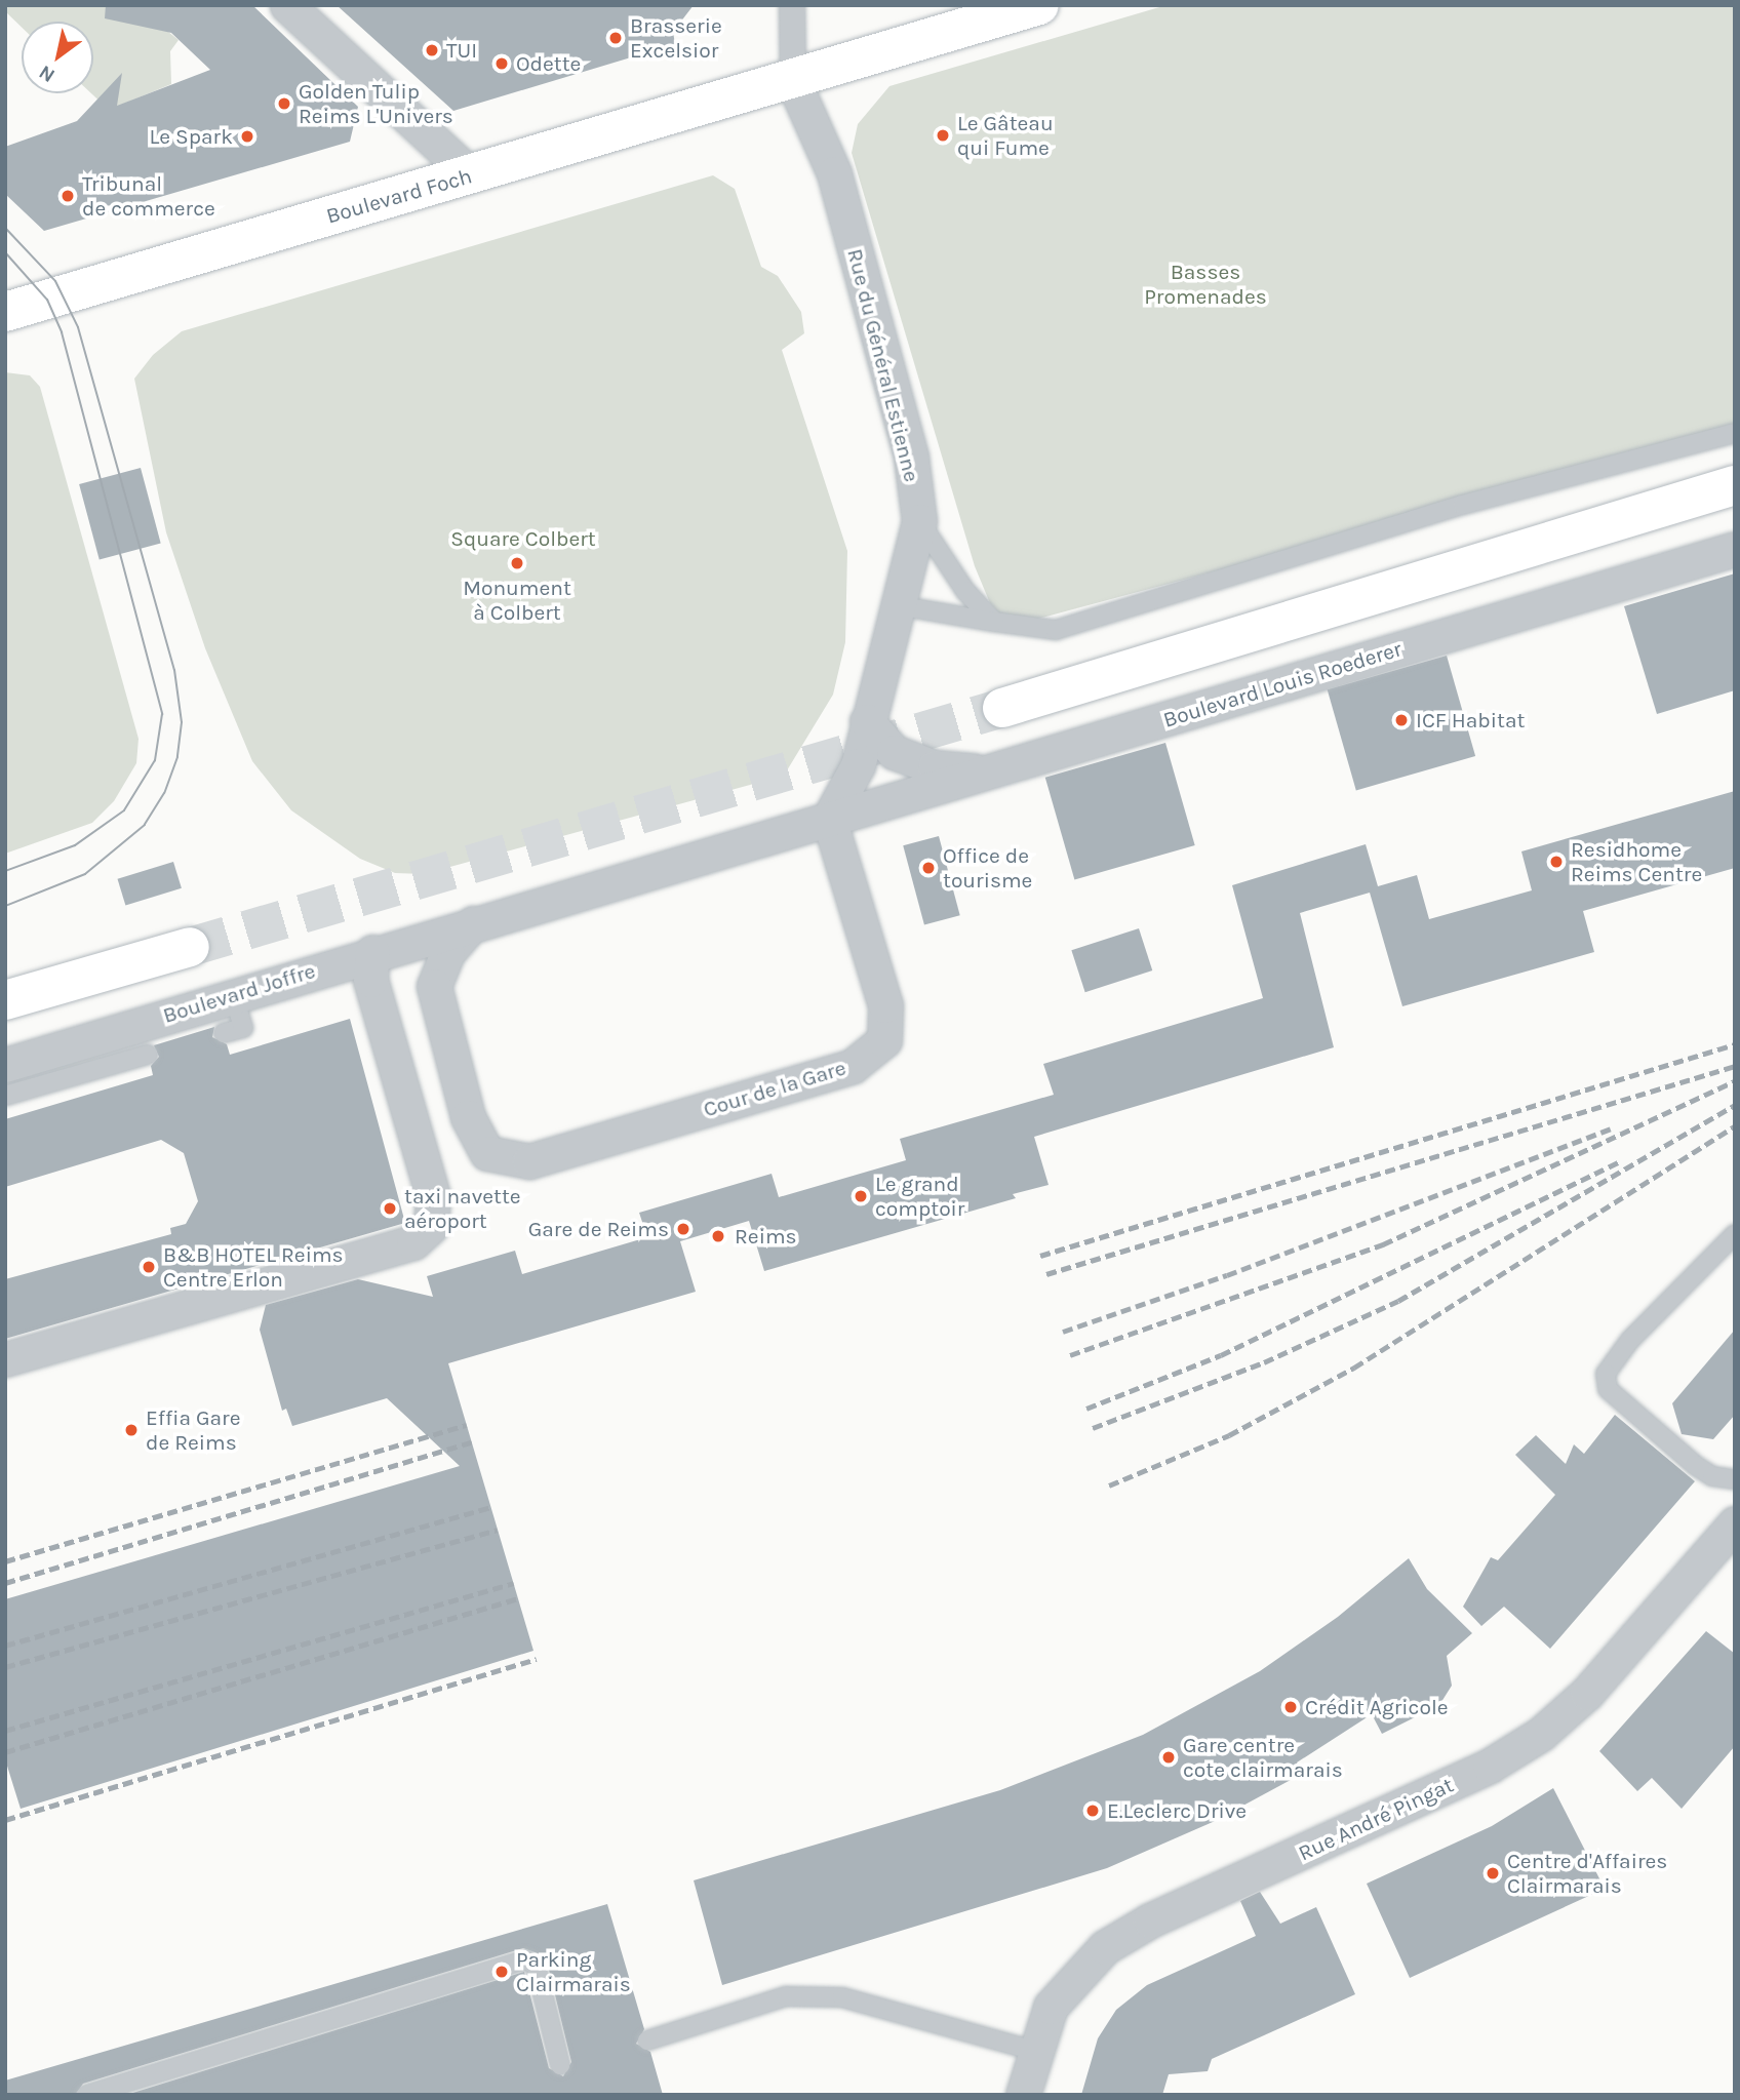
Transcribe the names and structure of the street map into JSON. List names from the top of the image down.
{
  "streets": {
    "main road": ["Boulevard Foch"],
    "street": [
      "Rue du Général Estienne",
      "Boulevard Louis Roederer",
      "Boulevard Joffre",
      "Cour de la Gare",
      "Rue André Pingat"
    ]
  },
  "crossings": [
    ["Boulevard Foch", "Rue du Général Estienne"],
    ["Rue du Général Estienne", "Boulevard Louis Roederer"],
    ["Rue du Général Estienne", "Cour de la Gare"],
    ["Boulevard Louis Roederer", "Cour de la Gare"],
    ["Boulevard Joffre", "Cour de la Gare"]
  ],
  "parks": ["Basses Promenades", "Square Colbert"],
  "places": [
    "Brasserie Excelsior",
    "TUI",
    "Odette",
    "Golden Tulip Reims L'Univers",
    "Le Gâteau qui Fume",
    "Le Spark",
    "Tribunal de commerce",
    "Monument à Colbert",
    "ICF Habitat",
    "Residhome Reims Centre",
    "Office de tourisme",
    "Le grand comptoir",
    "taxi navette aéroport",
    "Gare de Reims",
    "Reims",
    "B&B HOTEL Reims Centre Erlon",
    "Effia Gare de Reims",
    "Crédit Agricole",
    "Gare centre cote clairmarais",
    "E.Leclerc Drive",
    "Centre d'Affaires Clairmarais",
    "Parking Clairmarais"
  ],
  "north": "bottom left"
}
